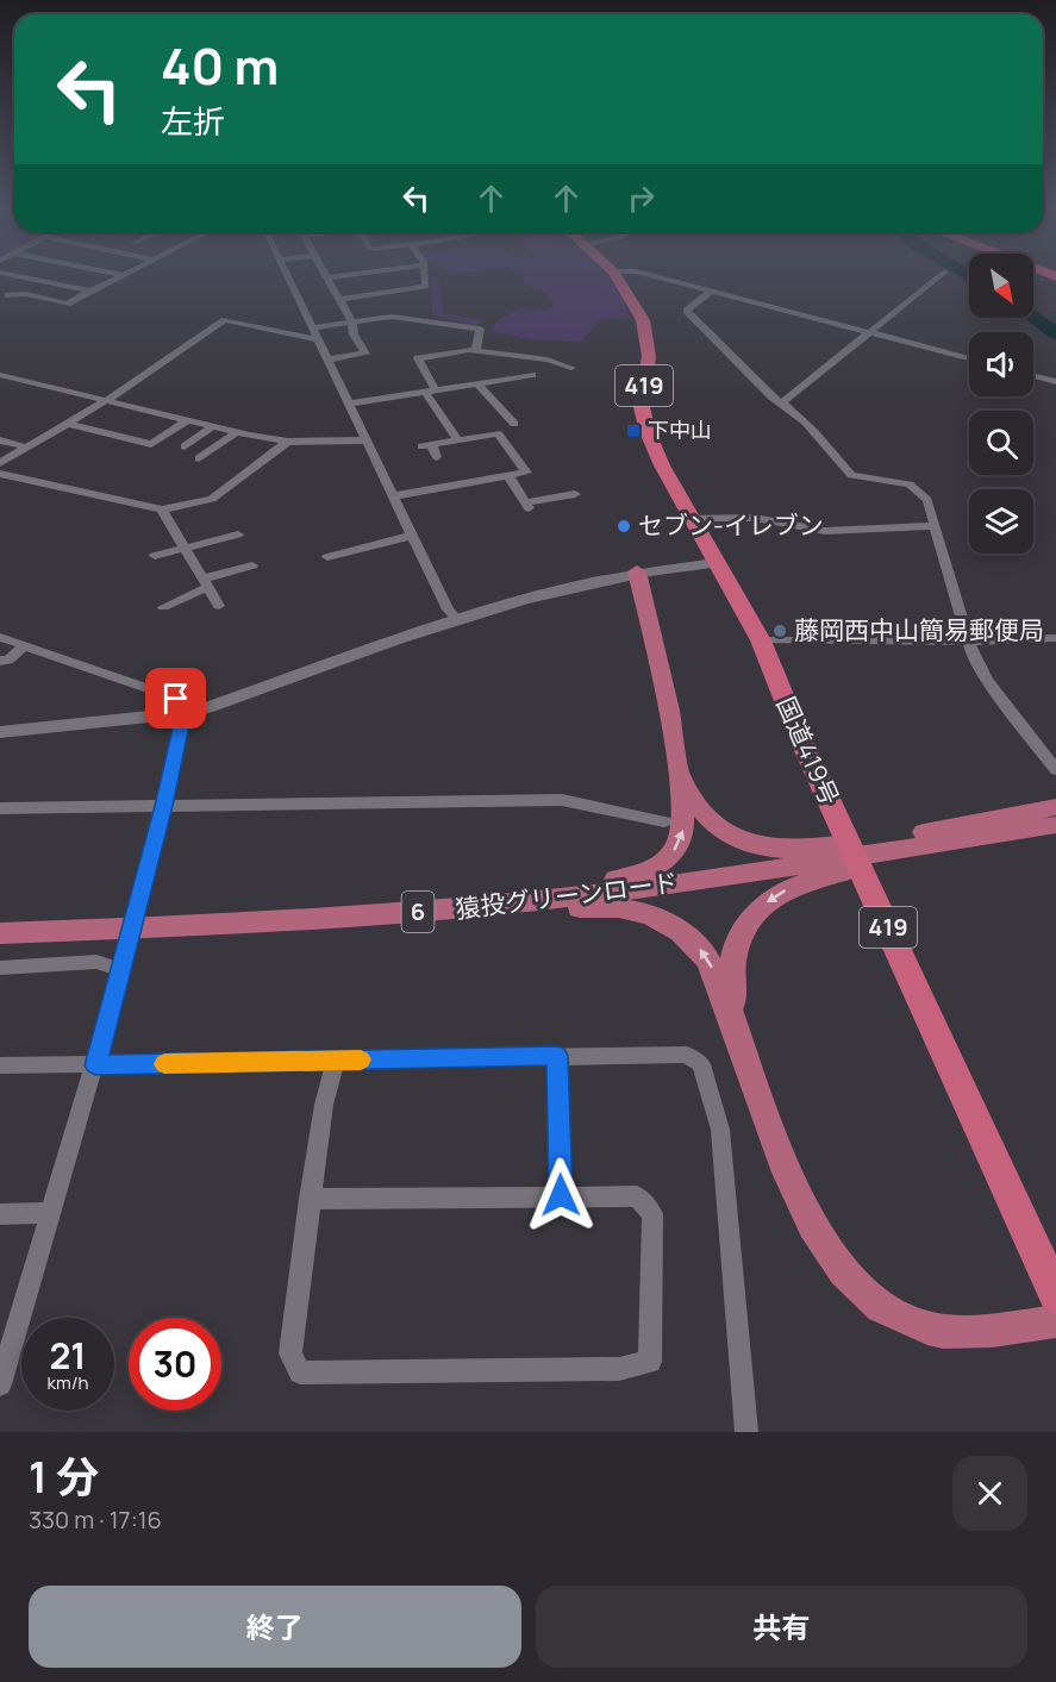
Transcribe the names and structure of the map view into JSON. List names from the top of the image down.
{
  "streets": {
    "highway": ["419", "国道419号"],
    "main road": ["猿投グリーンロード", "6"]
  },
  "places": {
    "transit": ["下中山"],
    "other": ["セブン-イレブン", "藤岡西中山簡易郵便局"]
  },
  "north": "bottom right",
  "page": {
    "turn": ["40 m", "左折"],
    "speed": "21 km/h",
    "limit": "30",
    "heading": ["1 分", "330 m · 17:16"],
    "buttons": ["終了", "共有"]
  }
}
